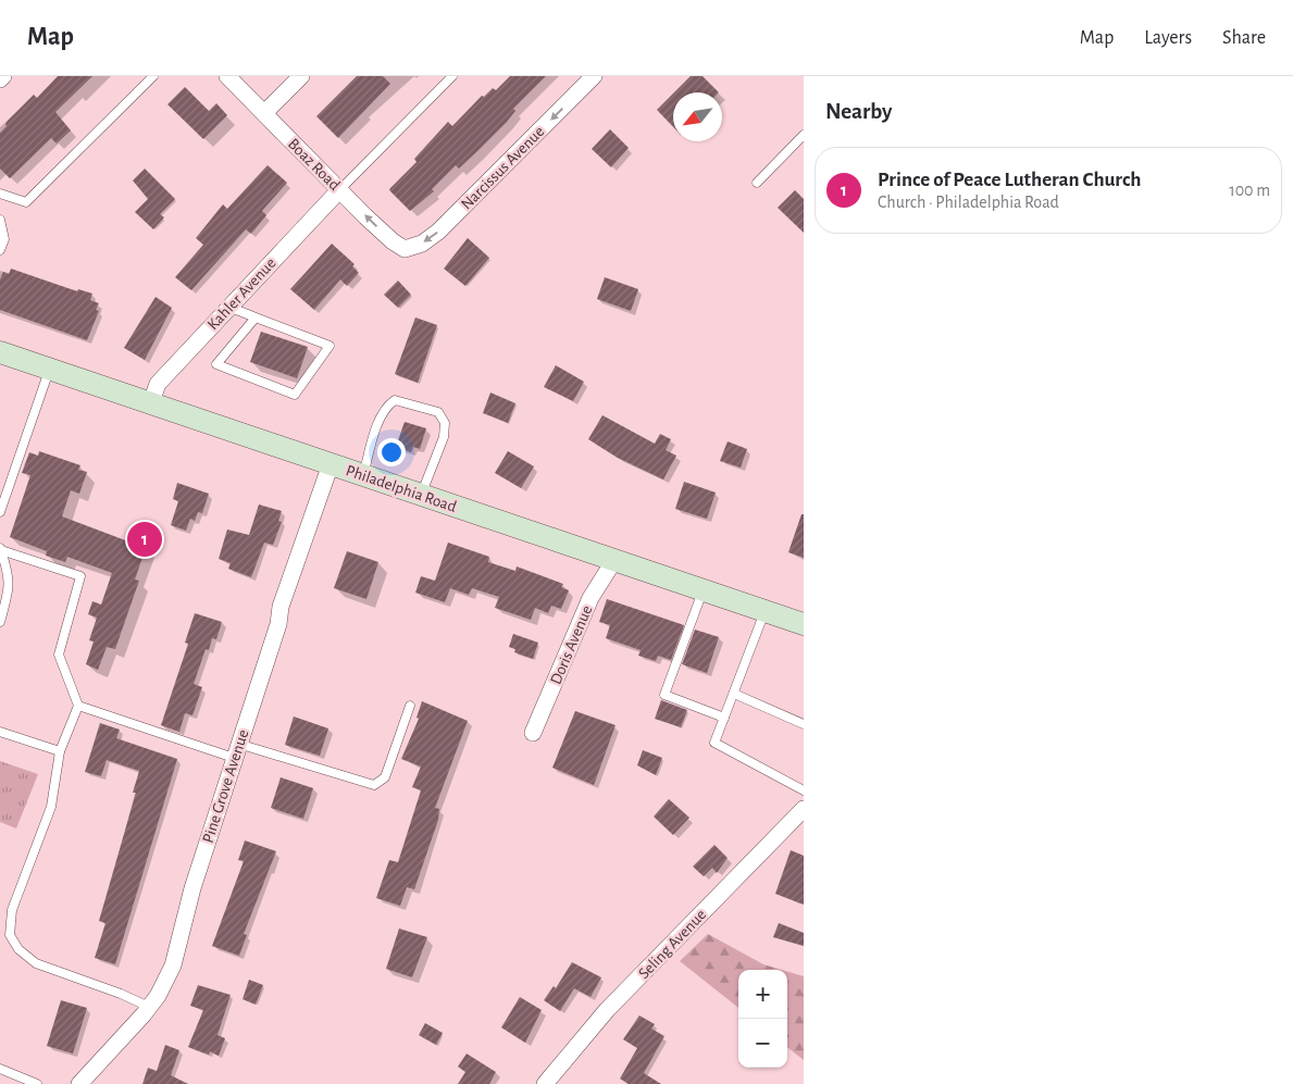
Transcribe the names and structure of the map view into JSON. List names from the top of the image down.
{
  "streets": {
    "main road": ["Philadelphia Road"],
    "street": [
      "Boaz Road",
      "Narcissus Avenue",
      "Kahler Avenue",
      "Doris Avenue",
      "Pine Grove Avenue",
      "Seling Avenue"
    ]
  },
  "crossings": [
    ["Boaz Road", "Narcissus Avenue"],
    ["Boaz Road", "Kahler Avenue"],
    ["Kahler Avenue", "Philadelphia Road"],
    ["Philadelphia Road", "Doris Avenue"],
    ["Philadelphia Road", "Pine Grove Avenue"]
  ],
  "one_way": ["Boaz Road", "Narcissus Avenue"],
  "north": "bottom left",
  "page": {
    "header": "Map",
    "nav": ["Map", "Layers", "Share"],
    "heading": "Nearby",
    "list": [
      {
        "mark": "1",
        "name": "Prince of Peace Lutheran Church",
        "note": "Church · Philadelphia Road",
        "value": "100 m"
      }
    ],
    "pins": "1",
    "map_buttons": ["+", "−"]
  }
}
